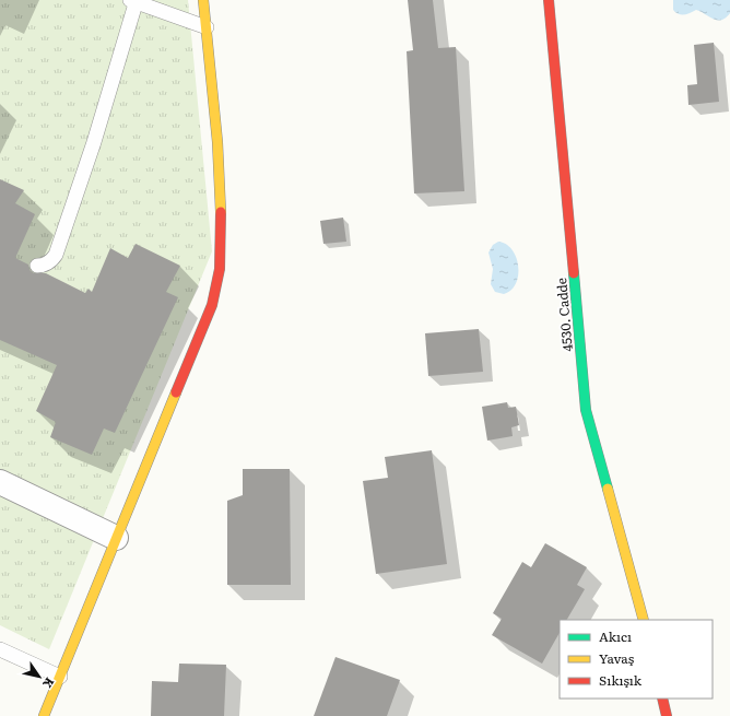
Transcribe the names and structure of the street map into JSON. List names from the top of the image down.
{
  "streets": {
    "street": ["4530. Cadde"]
  },
  "legend": ["Akıcı", "Yavaş", "Sıkışık"],
  "north": "bottom right"
}
